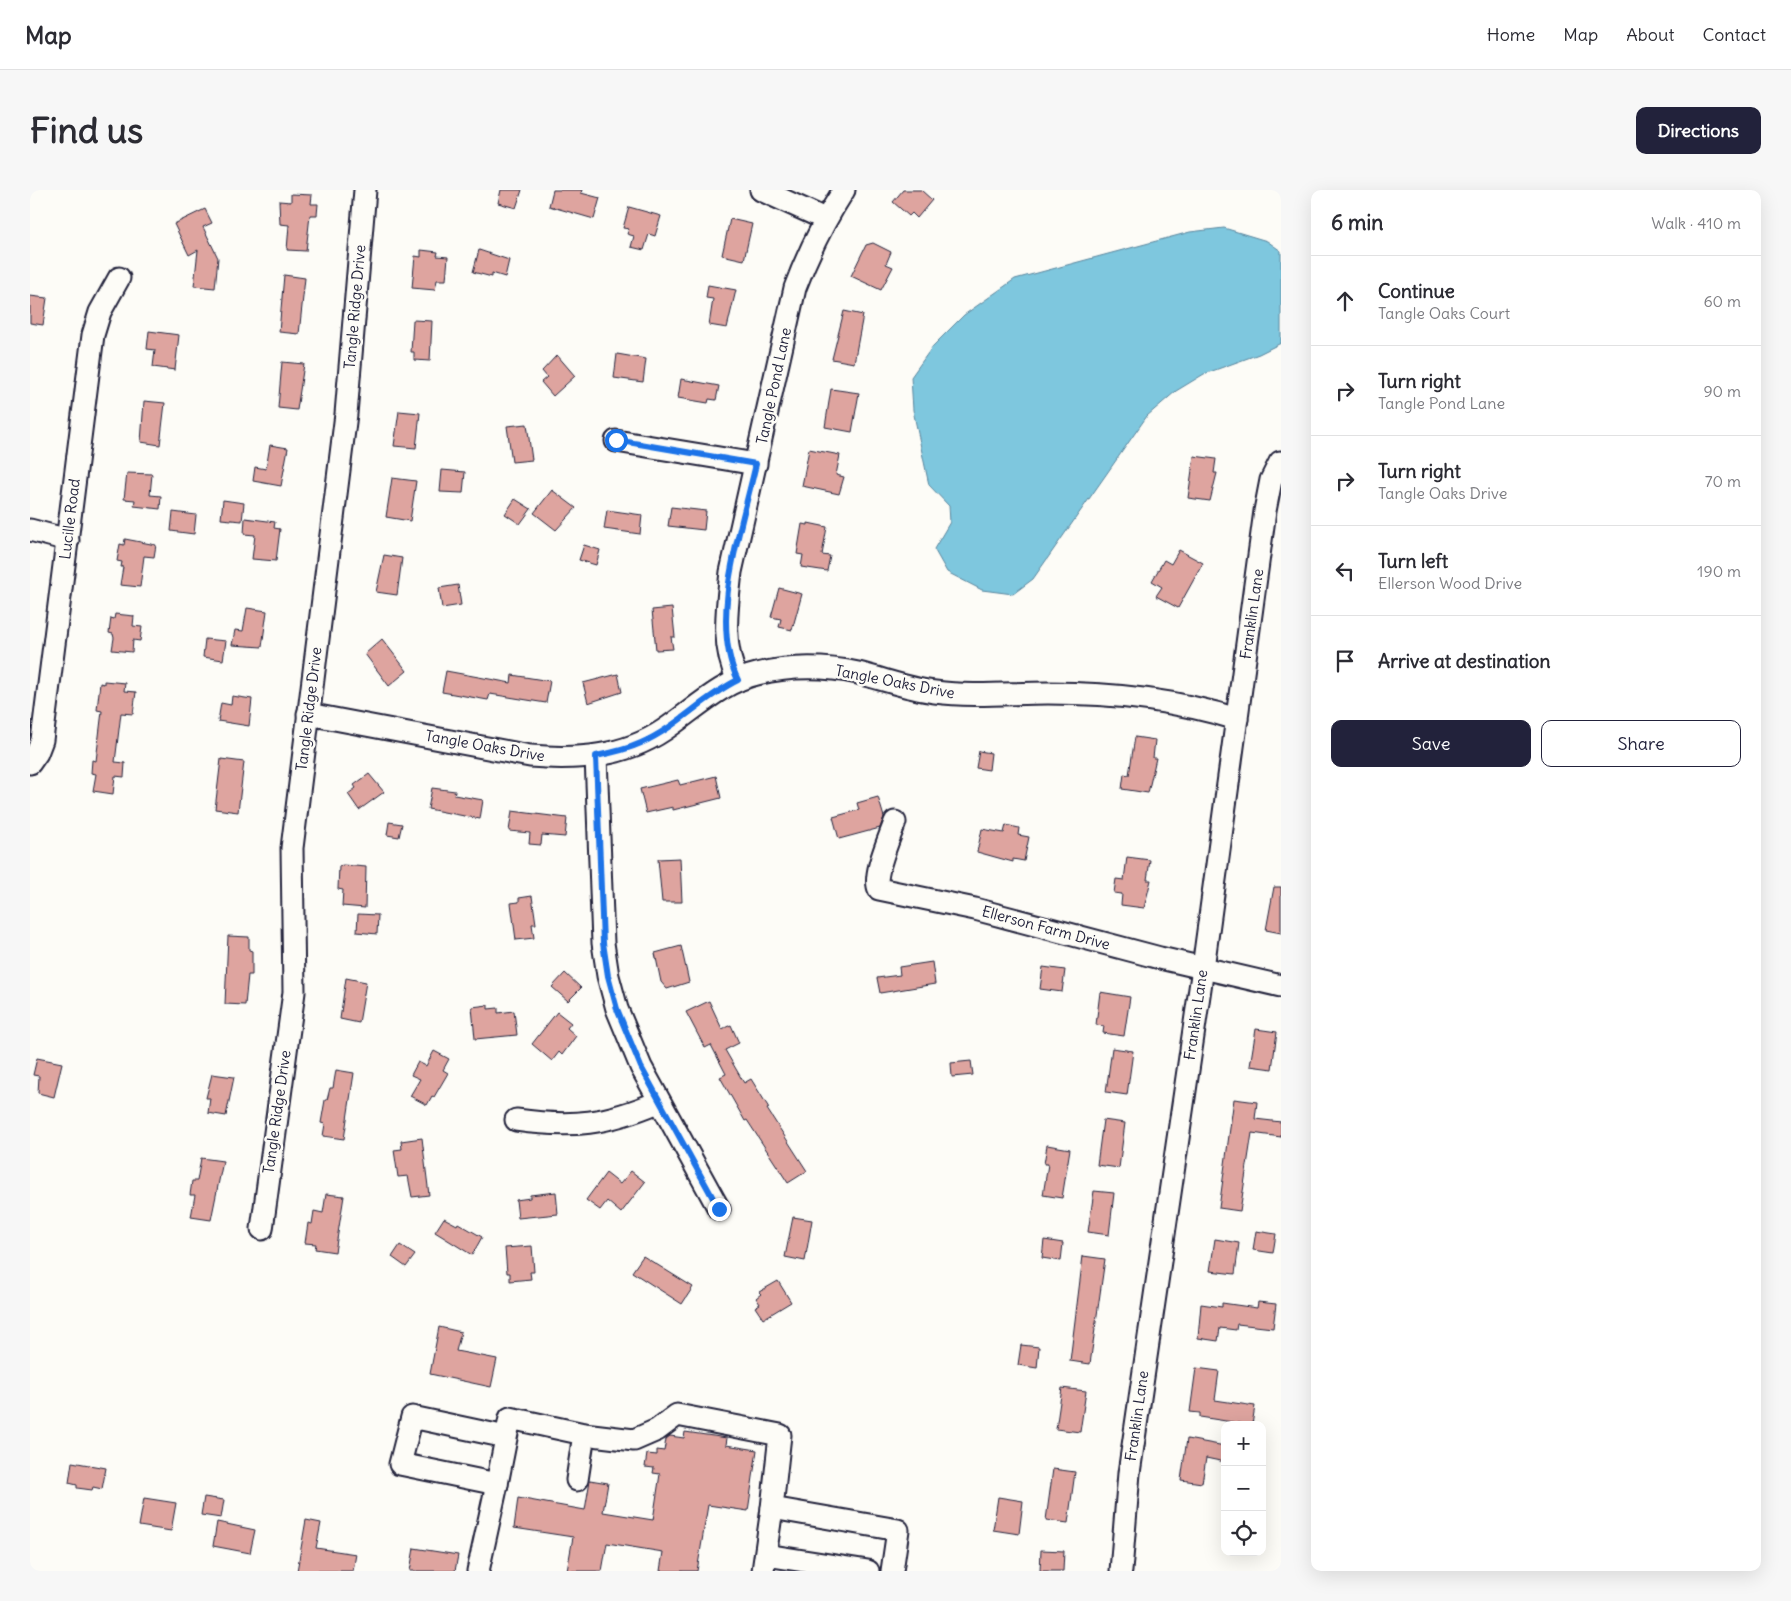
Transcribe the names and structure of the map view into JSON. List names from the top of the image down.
{
  "streets": {
    "street": [
      "Tangle Ridge Drive",
      "Tangle Pond Lane",
      "Lucille Road",
      "Franklin Lane",
      "Tangle Oaks Drive",
      "Ellerson Farm Drive"
    ]
  },
  "crossings": [
    ["Tangle Ridge Drive", "Tangle Oaks Drive"],
    ["Tangle Pond Lane", "Tangle Oaks Drive"],
    ["Franklin Lane", "Tangle Oaks Drive"],
    ["Franklin Lane", "Ellerson Farm Drive"]
  ],
  "page": {
    "header": "Map",
    "nav": [
      "Home",
      "Map",
      "About",
      "Contact"
    ],
    "buttons": [
      "Directions",
      ["Save", "Share"]
    ],
    "title": "Find us",
    "heading": ["6 min", "Walk · 410 m"],
    "list": [
      ["Continue", "Tangle Oaks Court", "60 m"],
      ["Turn right", "Tangle Pond Lane", "90 m"],
      ["Turn right", "Tangle Oaks Drive", "70 m"],
      ["Turn left", "Ellerson Wood Drive", "190 m"],
      "Arrive at destination"
    ],
    "map_buttons": ["+", "−"]
  }
}
